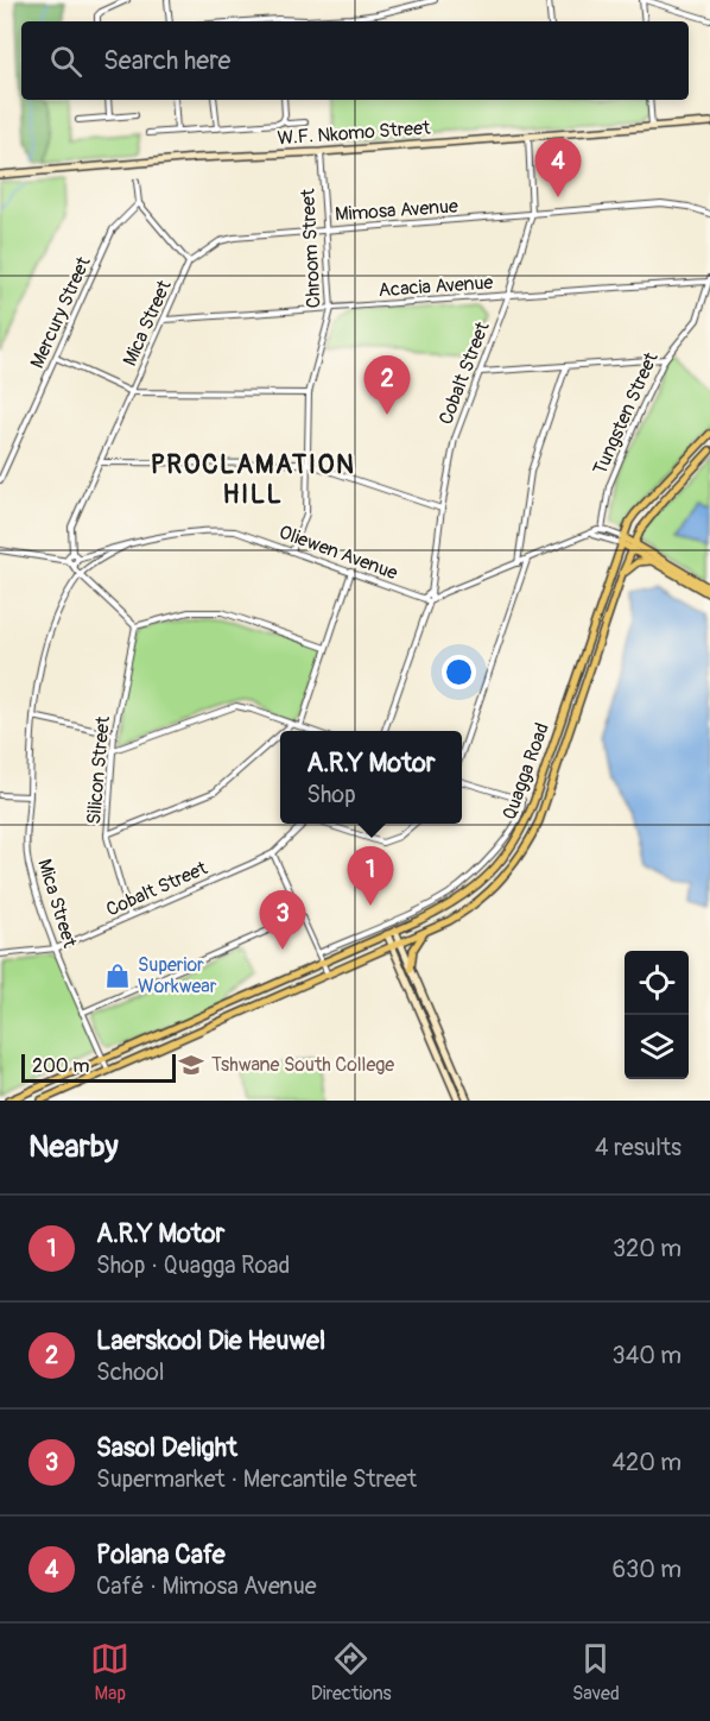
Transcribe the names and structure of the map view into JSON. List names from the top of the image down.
{
  "streets": {
    "main road": ["W.F. Nkomo Street", "Quagga Road"],
    "street": [
      "Mimosa Avenue",
      "Chroom Street",
      "Acacia Avenue",
      "Mercury Street",
      "Mica Street",
      "Cobalt Street",
      "Tungsten Street",
      "Oliewen Avenue",
      "Silicon Street"
    ]
  },
  "crossings": [
    ["W.F. Nkomo Street", "Chroom Street"],
    ["W.F. Nkomo Street", "Cobalt Street"],
    ["Mimosa Avenue", "Chroom Street"],
    ["Mimosa Avenue", "Mica Street"],
    ["Mimosa Avenue", "Cobalt Street"],
    ["Chroom Street", "Acacia Avenue"],
    ["Chroom Street", "Oliewen Avenue"],
    ["Acacia Avenue", "Mica Street"],
    ["Acacia Avenue", "Cobalt Street"],
    ["Acacia Avenue", "Tungsten Street"],
    ["Mica Street", "Cobalt Street"],
    ["Mica Street", "Oliewen Avenue"],
    ["Mica Street", "Quagga Road"],
    ["Cobalt Street", "Oliewen Avenue"],
    ["Cobalt Street", "Silicon Street"]
  ],
  "districts": ["PROCLAMATION HILL"],
  "places": {
    "shop": ["Superior Workwear"],
    "school or university": ["Tshwane South College"]
  },
  "scale_bar": "200 m",
  "page": {
    "search": "Search here",
    "pins": [
      "4",
      "2",
      "1",
      "3"
    ],
    "popup": ["A.R.Y Motor", "Shop"],
    "scale": "200 m",
    "heading": ["Nearby", "4 results"],
    "list": [
      {
        "mark": "1",
        "name": "A.R.Y Motor",
        "note": "Shop · Quagga Road",
        "value": "320 m"
      },
      {
        "mark": "2",
        "name": "Laerskool Die Heuwel",
        "note": "School",
        "value": "340 m"
      },
      {
        "mark": "3",
        "name": "Sasol Delight",
        "note": "Supermarket · Mercantile Street",
        "value": "420 m"
      },
      {
        "mark": "4",
        "name": "Polana Cafe",
        "note": "Café · Mimosa Avenue",
        "value": "630 m"
      }
    ],
    "nav": ["Map", "Directions", "Saved"]
  }
}
